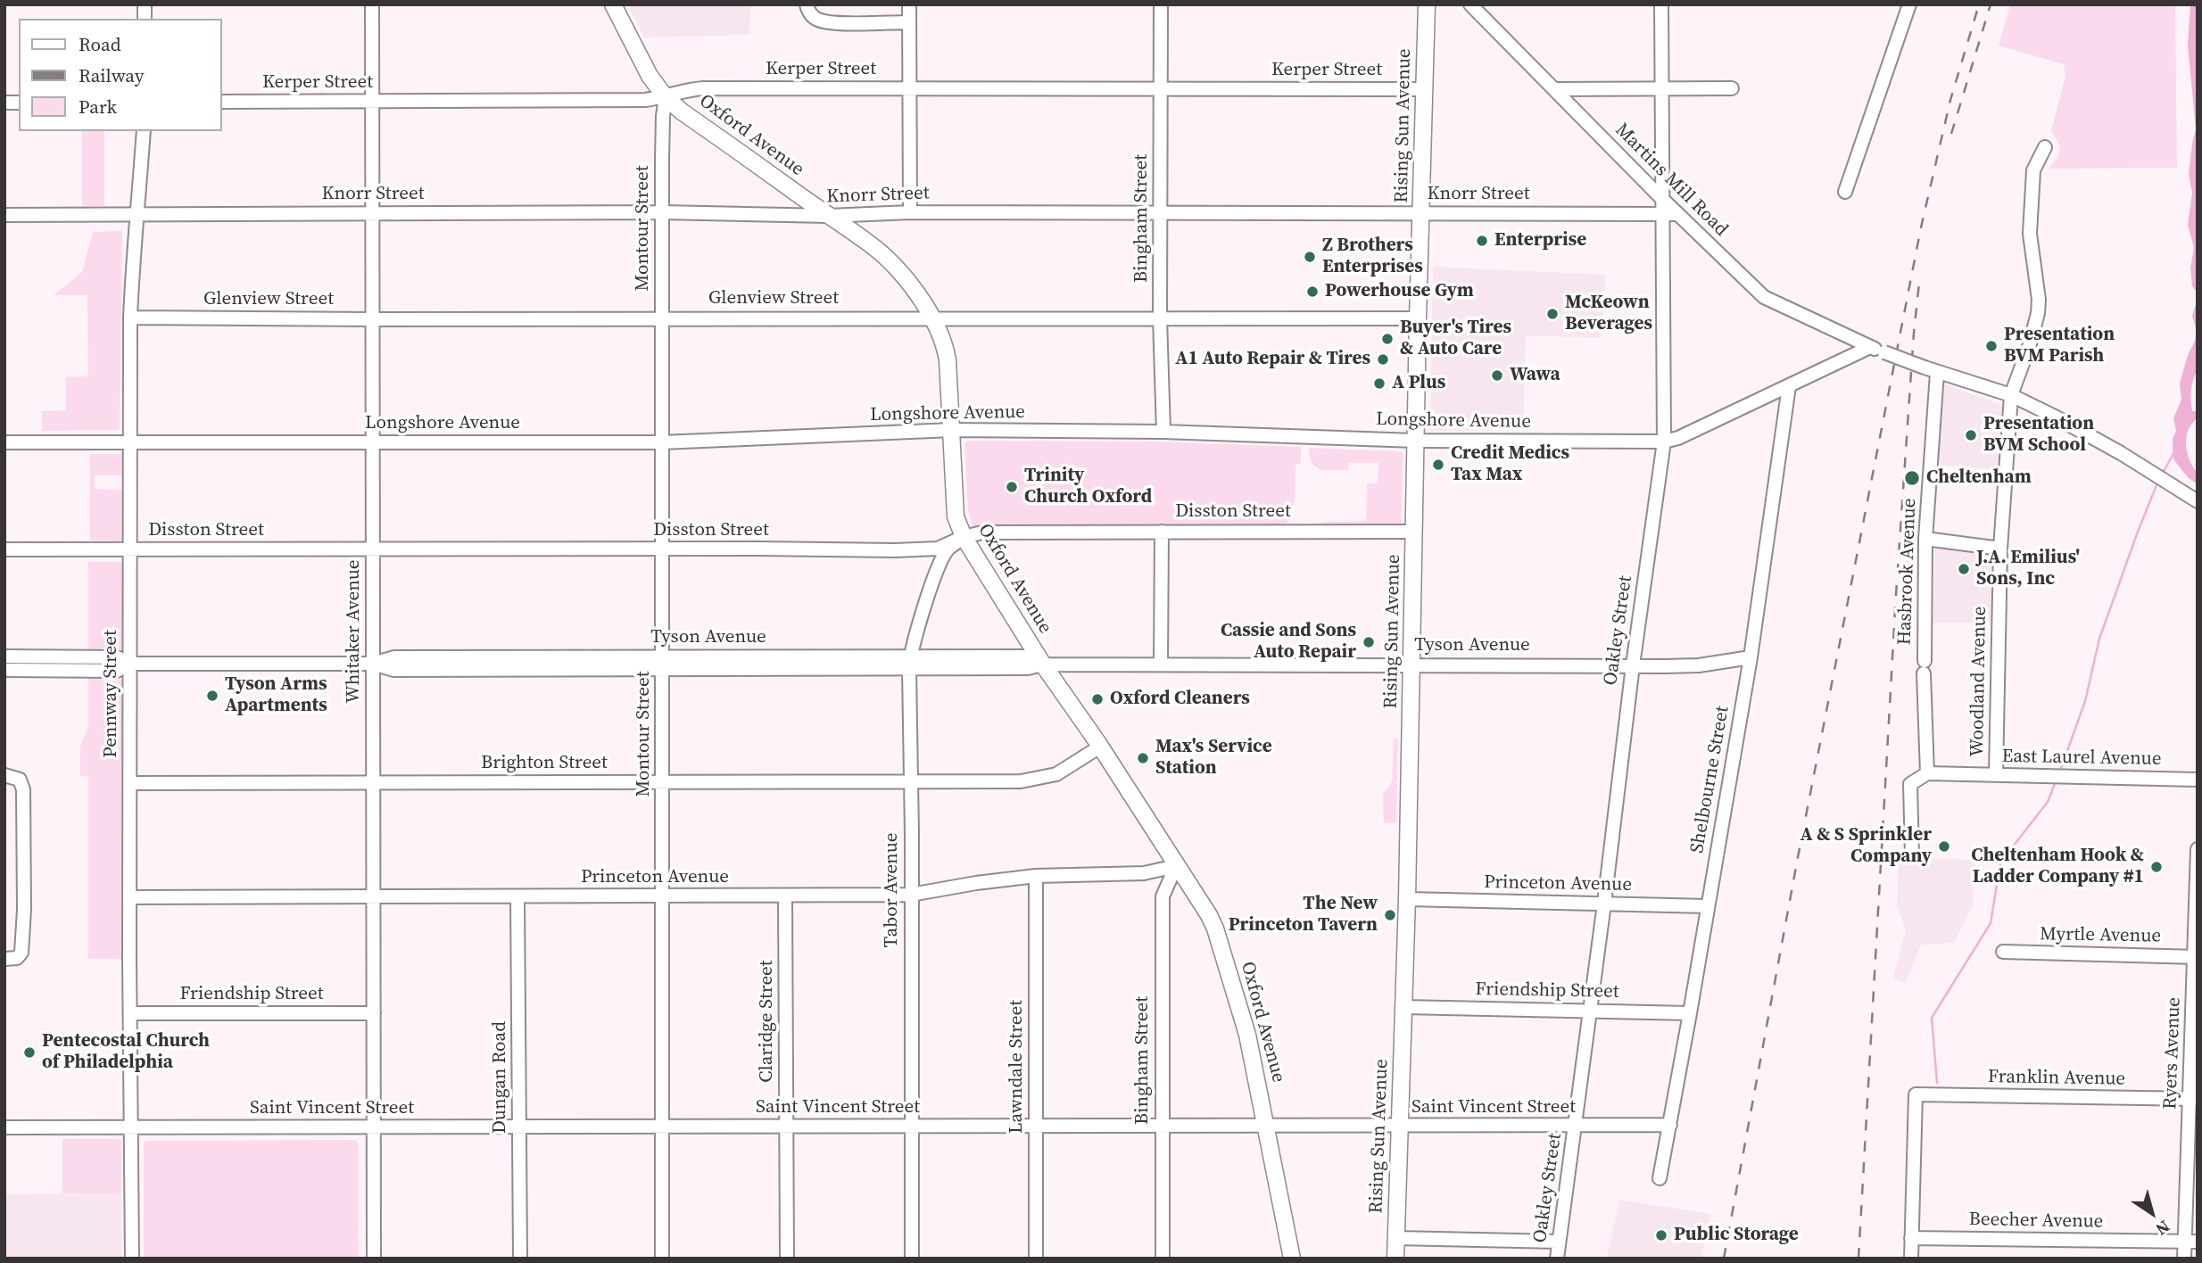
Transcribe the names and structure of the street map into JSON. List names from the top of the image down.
{
  "streets": {
    "main road": ["Rising Sun Avenue", "Oxford Avenue"],
    "street": [
      "Kerper Street",
      "Martins Mill Road",
      "Knorr Street",
      "Bingham Street",
      "Montour Street",
      "Glenview Street",
      "Longshore Avenue",
      "Disston Street",
      "Hasbrook Avenue",
      "Oakley Street",
      "Whitaker Avenue",
      "Tyson Avenue",
      "Woodland Avenue",
      "Pennway Street",
      "East Laurel Avenue",
      "Brighton Street",
      "Shelbourne Street",
      "Princeton Avenue",
      "Tabor Avenue",
      "Myrtle Avenue",
      "Friendship Street",
      "Claridge Street",
      "Ryers Avenue",
      "Lawndale Street",
      "Dungan Road",
      "Franklin Avenue",
      "Saint Vincent Street",
      "Beecher Avenue"
    ]
  },
  "crossings": [
    ["Kerper Street", "Rising Sun Avenue"],
    ["Kerper Street", "Oxford Avenue"],
    ["Kerper Street", "Bingham Street"],
    ["Kerper Street", "Montour Street"],
    ["Kerper Street", "Whitaker Avenue"],
    ["Rising Sun Avenue", "Knorr Street"],
    ["Rising Sun Avenue", "Glenview Street"],
    ["Rising Sun Avenue", "Longshore Avenue"],
    ["Rising Sun Avenue", "Disston Street"],
    ["Rising Sun Avenue", "Tyson Avenue"],
    ["Rising Sun Avenue", "Princeton Avenue"],
    ["Rising Sun Avenue", "Friendship Street"],
    ["Rising Sun Avenue", "Saint Vincent Street"],
    ["Oxford Avenue", "Knorr Street"],
    ["Oxford Avenue", "Bingham Street"],
    ["Oxford Avenue", "Montour Street"],
    ["Oxford Avenue", "Glenview Street"],
    ["Oxford Avenue", "Longshore Avenue"],
    ["Oxford Avenue", "Disston Street"],
    ["Oxford Avenue", "Tyson Avenue"],
    ["Oxford Avenue", "Brighton Street"],
    ["Oxford Avenue", "Princeton Avenue"],
    ["Oxford Avenue", "Tabor Avenue"],
    ["Oxford Avenue", "Saint Vincent Street"],
    ["Martins Mill Road", "Knorr Street"],
    ["Martins Mill Road", "Longshore Avenue"],
    ["Martins Mill Road", "Hasbrook Avenue"],
    ["Martins Mill Road", "Oakley Street"],
    ["Martins Mill Road", "Woodland Avenue"],
    ["Knorr Street", "Bingham Street"],
    ["Knorr Street", "Montour Street"],
    ["Knorr Street", "Oakley Street"],
    ["Knorr Street", "Whitaker Avenue"],
    ["Knorr Street", "Pennway Street"],
    ["Bingham Street", "Glenview Street"],
    ["Bingham Street", "Longshore Avenue"],
    ["Bingham Street", "Princeton Avenue"],
    ["Bingham Street", "Saint Vincent Street"],
    ["Montour Street", "Glenview Street"],
    ["Montour Street", "Longshore Avenue"],
    ["Montour Street", "Disston Street"],
    ["Montour Street", "Tyson Avenue"],
    ["Montour Street", "Brighton Street"],
    ["Montour Street", "Princeton Avenue"],
    ["Montour Street", "Saint Vincent Street"],
    ["Glenview Street", "Whitaker Avenue"],
    ["Glenview Street", "Pennway Street"],
    ["Longshore Avenue", "Oakley Street"],
    ["Longshore Avenue", "Whitaker Avenue"],
    ["Longshore Avenue", "Pennway Street"],
    ["Longshore Avenue", "Shelbourne Street"],
    ["Disston Street", "Whitaker Avenue"],
    ["Disston Street", "Pennway Street"],
    ["Disston Street", "Tabor Avenue"],
    ["Hasbrook Avenue", "East Laurel Avenue"],
    ["Oakley Street", "Tyson Avenue"],
    ["Oakley Street", "Princeton Avenue"],
    ["Oakley Street", "Friendship Street"],
    ["Oakley Street", "Saint Vincent Street"],
    ["Whitaker Avenue", "Tyson Avenue"],
    ["Whitaker Avenue", "Brighton Street"],
    ["Whitaker Avenue", "Princeton Avenue"],
    ["Whitaker Avenue", "Friendship Street"],
    ["Whitaker Avenue", "Saint Vincent Street"],
    ["Tyson Avenue", "Pennway Street"],
    ["Tyson Avenue", "Shelbourne Street"],
    ["Tyson Avenue", "Tabor Avenue"],
    ["Woodland Avenue", "East Laurel Avenue"],
    ["Pennway Street", "Brighton Street"],
    ["Pennway Street", "Princeton Avenue"],
    ["Pennway Street", "Friendship Street"],
    ["Pennway Street", "Saint Vincent Street"],
    ["Brighton Street", "Tabor Avenue"],
    ["Shelbourne Street", "Princeton Avenue"],
    ["Shelbourne Street", "Friendship Street"],
    ["Shelbourne Street", "Saint Vincent Street"],
    ["Princeton Avenue", "Tabor Avenue"],
    ["Princeton Avenue", "Claridge Street"],
    ["Princeton Avenue", "Lawndale Street"],
    ["Princeton Avenue", "Dungan Road"],
    ["Tabor Avenue", "Saint Vincent Street"],
    ["Myrtle Avenue", "Ryers Avenue"],
    ["Claridge Street", "Saint Vincent Street"],
    ["Ryers Avenue", "Franklin Avenue"],
    ["Ryers Avenue", "Beecher Avenue"],
    ["Lawndale Street", "Saint Vincent Street"],
    ["Dungan Road", "Saint Vincent Street"],
    ["Franklin Avenue", "Beecher Avenue"]
  ],
  "places": [
    "Enterprise",
    "Z Brothers Enterprises",
    "Powerhouse Gym",
    "McKeown Beverages",
    "Buyer's Tires & Auto Care",
    "Presentation BVM Parish",
    "A1 Auto Repair & Tires",
    "Wawa",
    "A Plus",
    "Presentation BVM School",
    "Credit Medics Tax Max",
    "Cheltenham",
    "Trinity Church Oxford",
    "J.A. Emilius' Sons, Inc",
    "Cassie and Sons Auto Repair",
    "Tyson Arms Apartments",
    "Oxford Cleaners",
    "Max's Service Station",
    "A & S Sprinkler Company",
    "Cheltenham Hook & Ladder Company #1",
    "The New Princeton Tavern",
    "Pentecostal Church of Philadelphia",
    "Public Storage"
  ],
  "legend": ["Road", "Railway", "Park"],
  "north": "bottom right"
}
